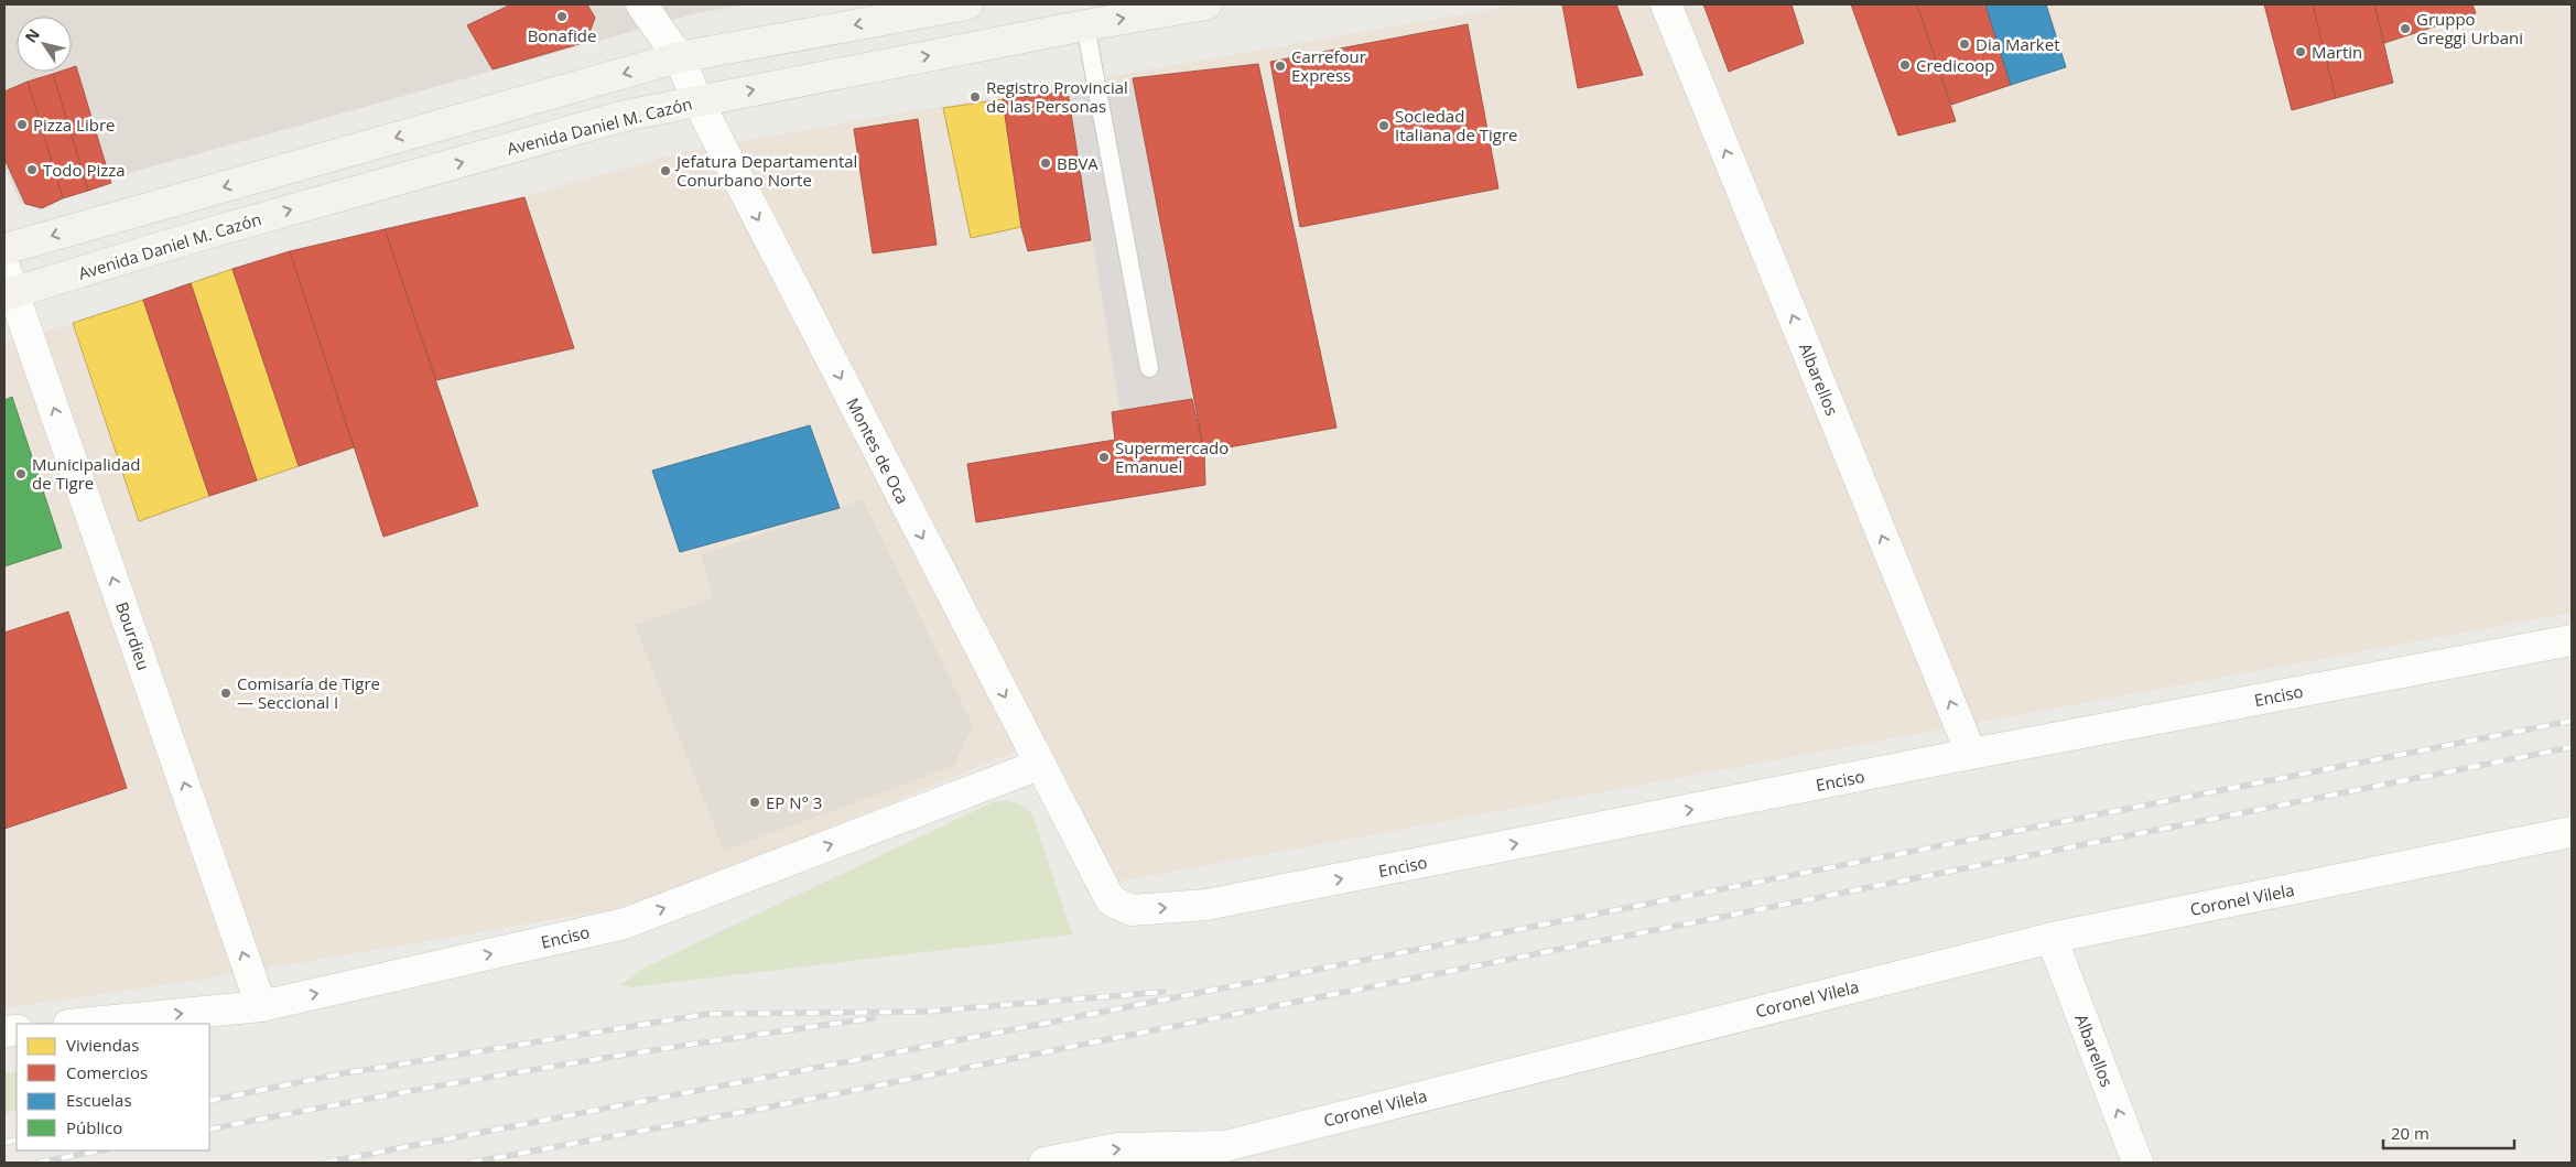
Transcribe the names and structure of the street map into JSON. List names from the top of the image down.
{
  "streets": {
    "main road": ["Avenida Daniel M. Cazón"],
    "street": [
      "Albarellos",
      "Montes de Oca",
      "Bourdieu",
      "Enciso",
      "Coronel Vilela"
    ]
  },
  "crossings": [
    ["Avenida Daniel M. Cazón", "Montes de Oca"],
    ["Avenida Daniel M. Cazón", "Bourdieu"],
    ["Albarellos", "Enciso"],
    ["Albarellos", "Coronel Vilela"],
    ["Montes de Oca", "Enciso"],
    ["Bourdieu", "Enciso"]
  ],
  "one_way": [
    "Albarellos",
    "Montes de Oca",
    "Bourdieu",
    "Enciso"
  ],
  "places": [
    "Bonafide",
    "Gruppo Greggi Urbani",
    "Dia Market",
    "Martin",
    "Credicoop",
    "Carrefour Express",
    "Registro Provincial de las Personas",
    "Pizza Libre",
    "Sociedad Italiana de Tigre",
    "BBVA",
    "Todo Pizza",
    "Jefatura Departamental Conurbano Norte",
    "Supermercado Emanuel",
    "Municipalidad de Tigre",
    "Comisaría de Tigre — Seccional I",
    "EP N° 3"
  ],
  "legend": [
    "Viviendas",
    "Comercios",
    "Escuelas",
    "Público"
  ],
  "scale_bar": "20 m",
  "north": "top left"
}
